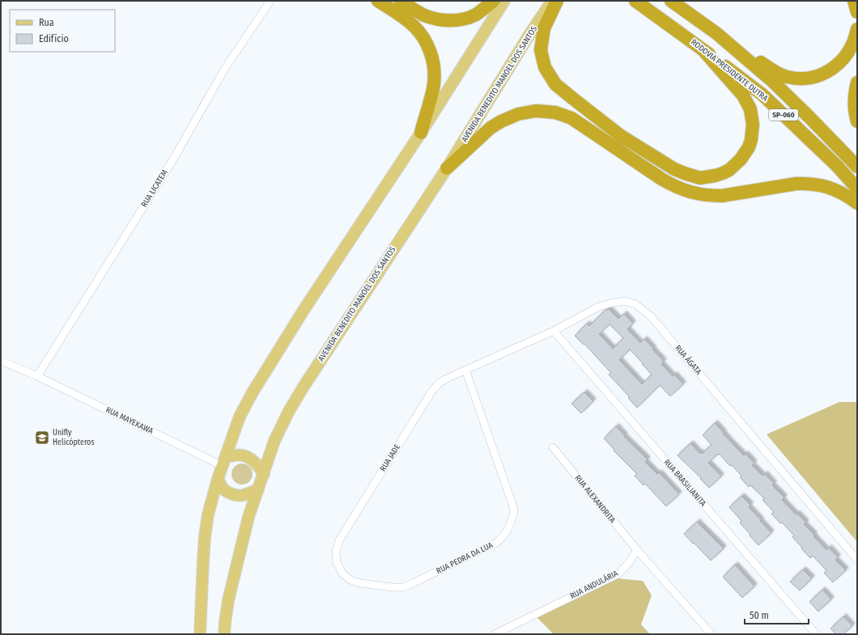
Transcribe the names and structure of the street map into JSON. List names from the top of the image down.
{
  "streets": {
    "highway": ["RODOVIA PRESIDENTE DUTRA", "SP-060"],
    "main road": ["AVENIDA BENEDITO MANOEL DOS SANTOS"],
    "street": [
      "RUA LICATEM",
      "RUA ÁGATA",
      "RUA MAYEKAWA",
      "RUA JADE",
      "RUA BRASILIANITA",
      "RUA ALEXANDRITA",
      "RUA PEDRA DA LUA",
      "RUA ANDULÁRIA"
    ]
  },
  "crossings": [
    ["AVENIDA BENEDITO MANOEL DOS SANTOS", "RUA MAYEKAWA"],
    ["RUA LICATEM", "RUA MAYEKAWA"],
    ["RUA ÁGATA", "RUA JADE"],
    ["RUA ÁGATA", "RUA BRASILIANITA"],
    ["RUA ÁGATA", "RUA PEDRA DA LUA"],
    ["RUA JADE", "RUA PEDRA DA LUA"],
    ["RUA ALEXANDRITA", "RUA ANDULÁRIA"]
  ],
  "places": {
    "school or university": ["Unifly Helicópteros"]
  },
  "legend": ["Rua", "Edifício"],
  "scale_bar": "50 m"
}
